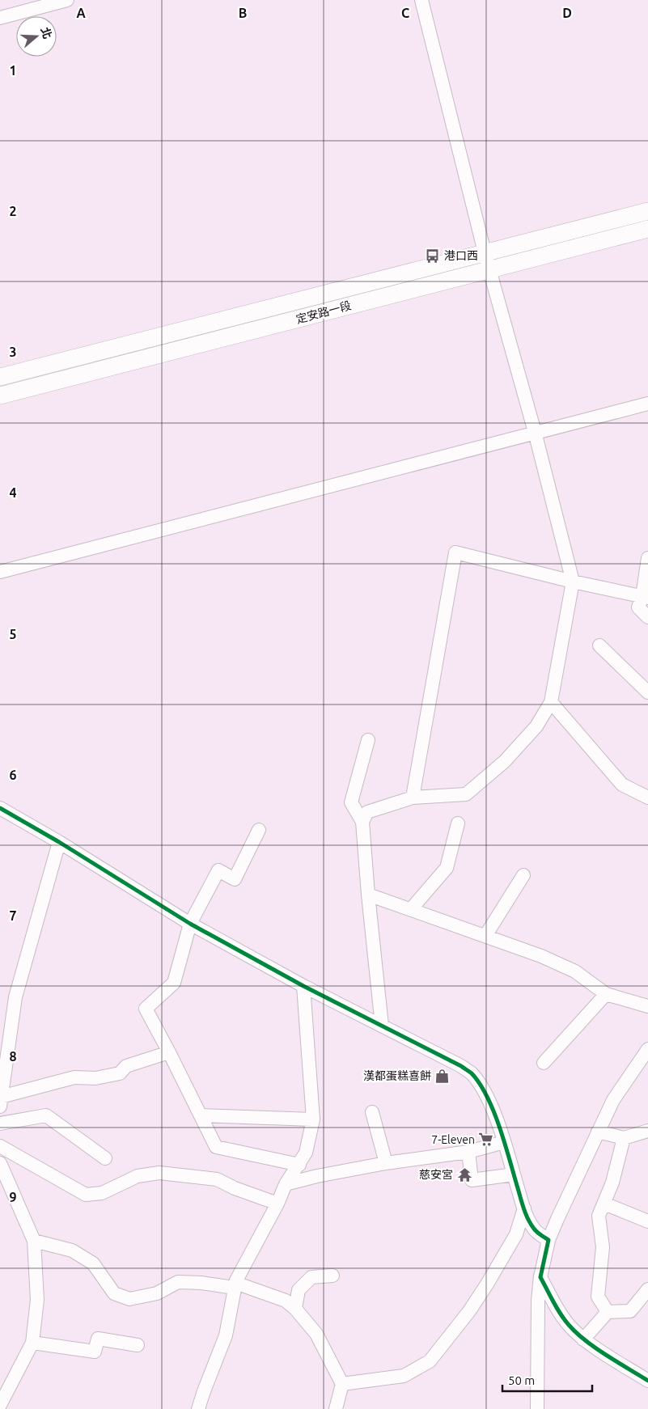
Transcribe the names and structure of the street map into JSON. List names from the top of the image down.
{
  "streets": {
    "main road": ["定安路一段"]
  },
  "places": {
    "bus stop": ["港口西"],
    "shop": ["漢都蛋糕喜餅"],
    "supermarket": ["7-Eleven"],
    "temple": ["慈安宮"]
  },
  "scale_bar": "50 m",
  "north": "right",
  "grid": {
    "columns": [
      "A",
      "B",
      "C",
      "D"
    ],
    "rows": [
      "1",
      "2",
      "3",
      "4",
      "5",
      "6",
      "7",
      "8",
      "9"
    ]
  }
}
